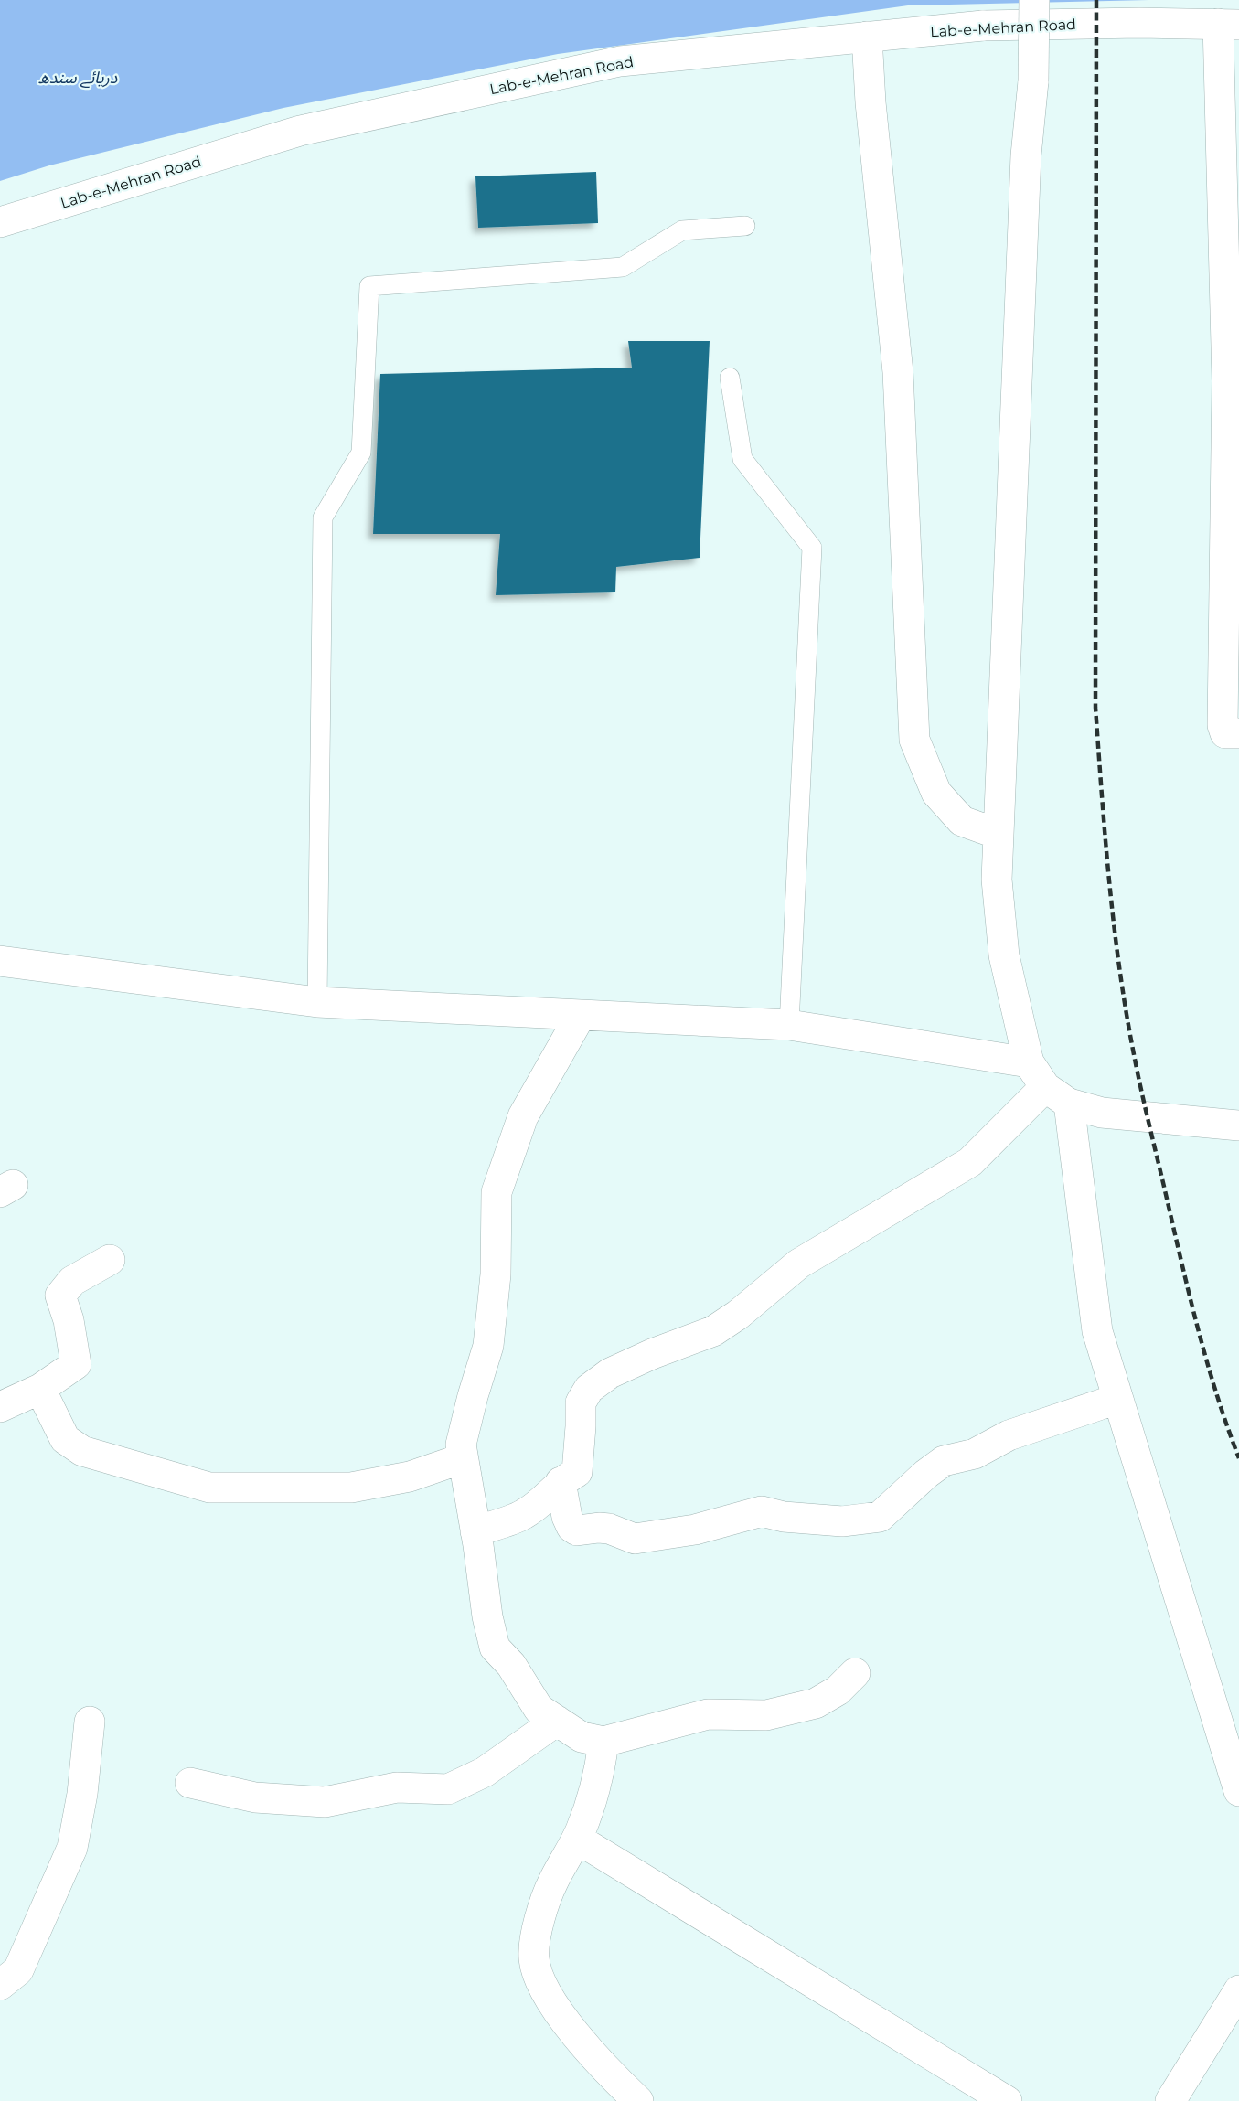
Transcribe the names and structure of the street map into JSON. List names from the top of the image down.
{
  "streets": {
    "street": ["Lab-e-Mehran Road"]
  },
  "water": ["دریائے سندھ"]
}
